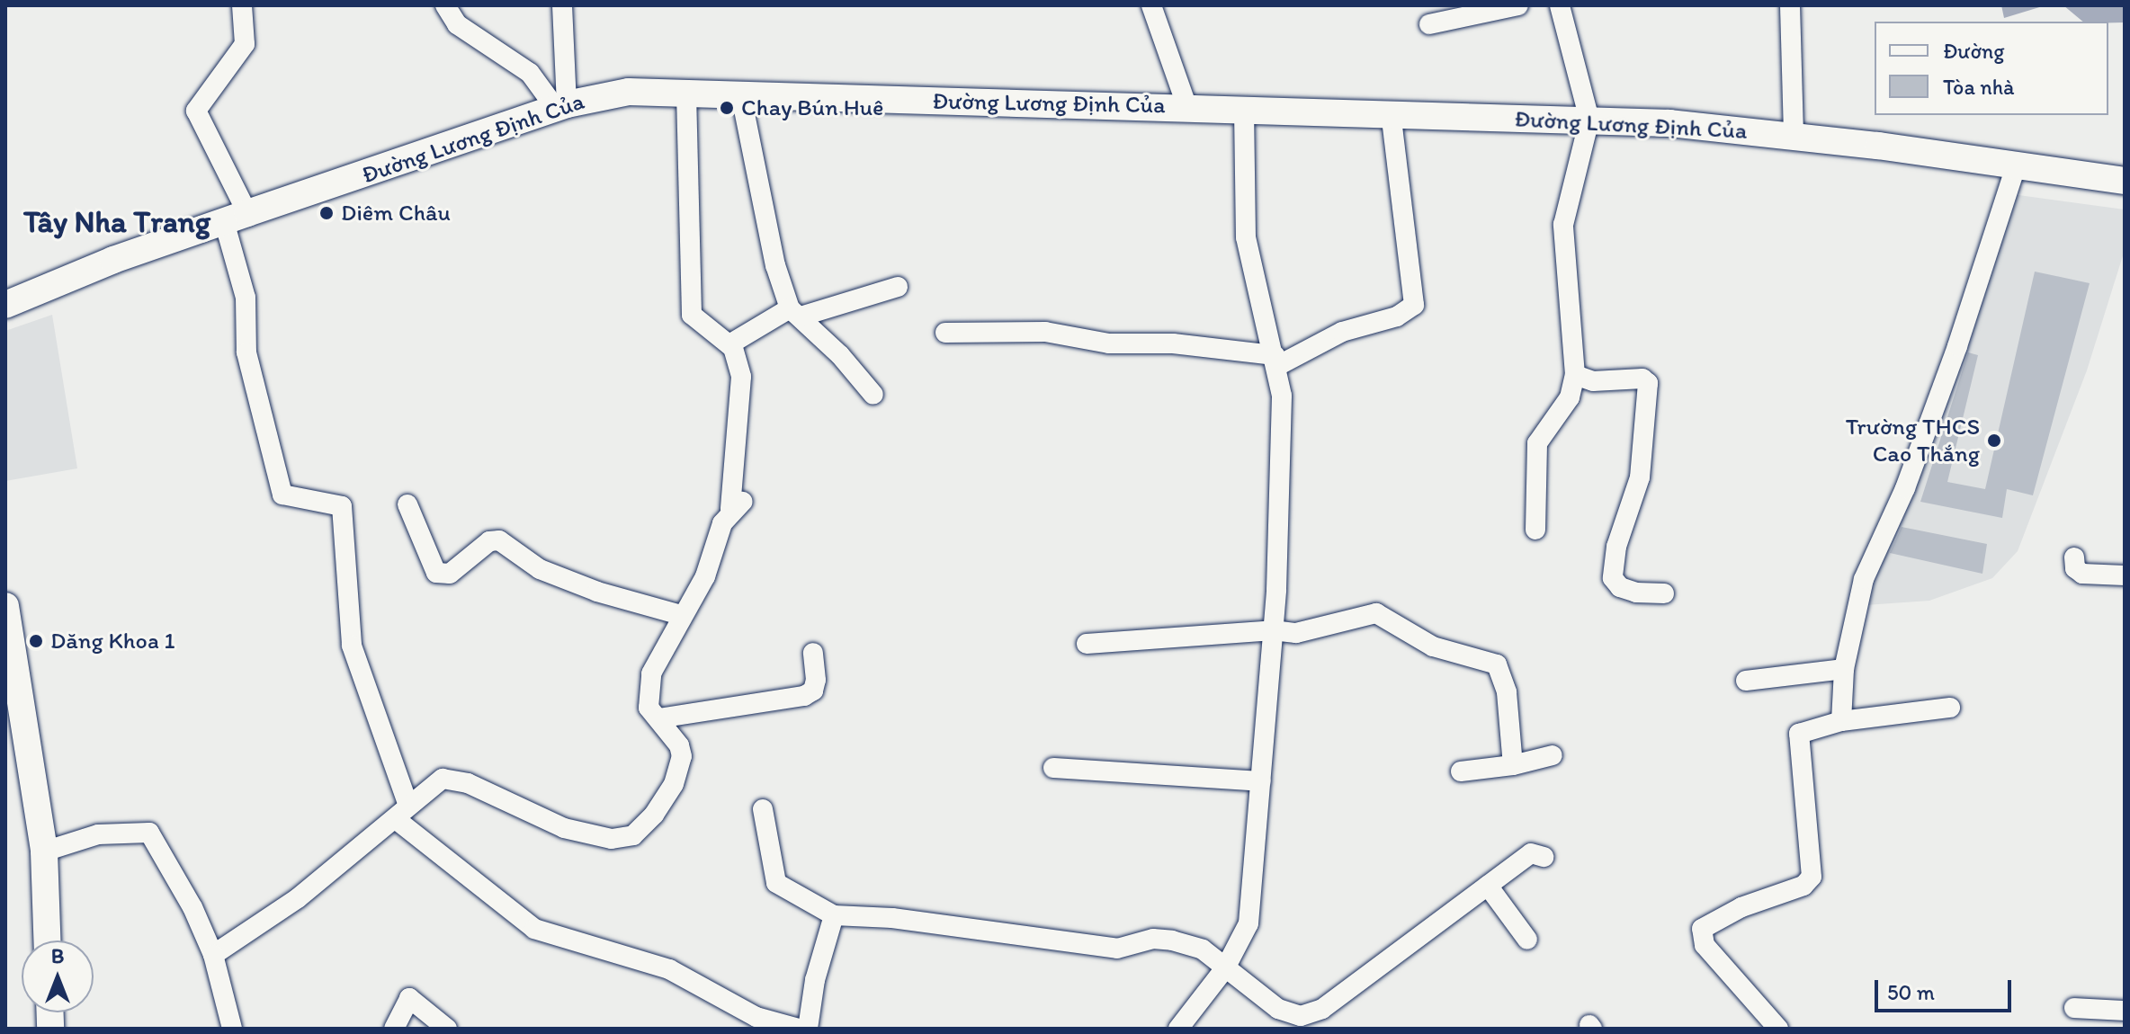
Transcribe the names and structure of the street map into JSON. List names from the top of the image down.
{
  "streets": {
    "street": ["Đường Lương Định Của"]
  },
  "districts": ["Tây Nha Trang"],
  "places": [
    "Chay Bún Huê",
    "Diêm Châu",
    "Trường THCS Cao Thắng",
    "Dăng Khoa 1"
  ],
  "legend": ["Đường", "Tòa nhà"],
  "scale_bar": "50 m",
  "north": "top"
}
